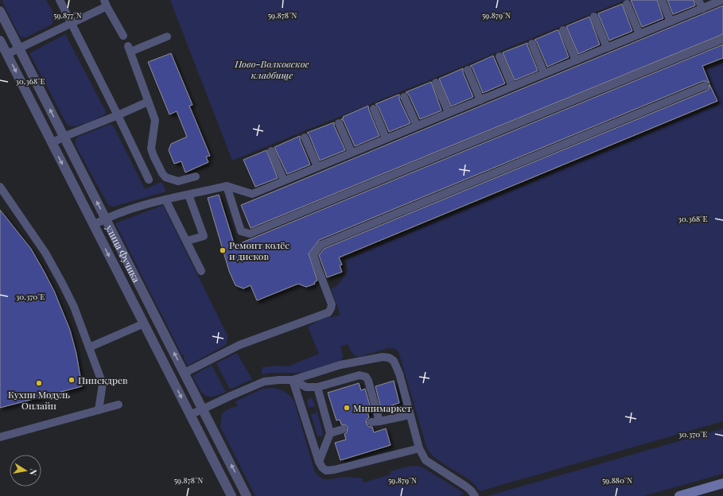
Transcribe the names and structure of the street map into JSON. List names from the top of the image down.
{
  "streets": {
    "street": ["улица Фучика"]
  },
  "parks": ["Ново-Волковское кладбище"],
  "places": [
    "Ремонт колёс и дисков",
    "Пинскдрев",
    "Кухни Модуль Онлайн",
    "Минимаркет"
  ],
  "north": "right",
  "coordinates": [
    "59.877°N",
    "59.878°N",
    "59.879°N",
    "30.368°E",
    "30.370°E",
    "59.880°N"
  ]
}
